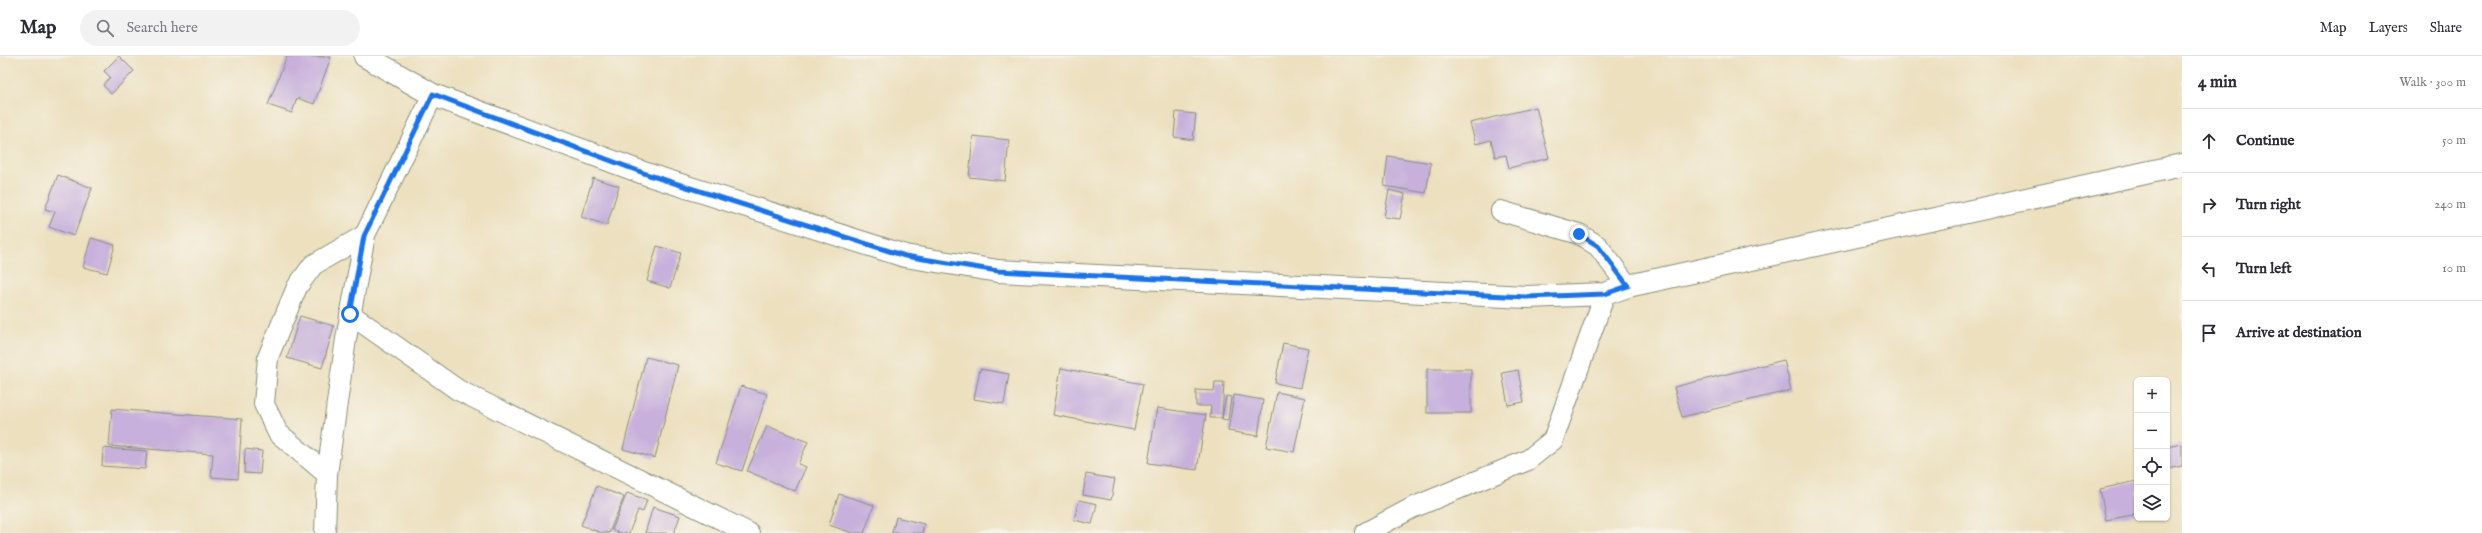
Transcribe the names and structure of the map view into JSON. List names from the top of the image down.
{
  "page": {
    "header": "Map",
    "search": "Search here",
    "nav": ["Map", "Layers", "Share"],
    "heading": ["4 min", "Walk · 300 m"],
    "list": [
      ["Continue", "50 m"],
      ["Turn right", "240 m"],
      ["Turn left", "10 m"],
      "Arrive at destination"
    ],
    "map_buttons": ["+", "−"]
  }
}
